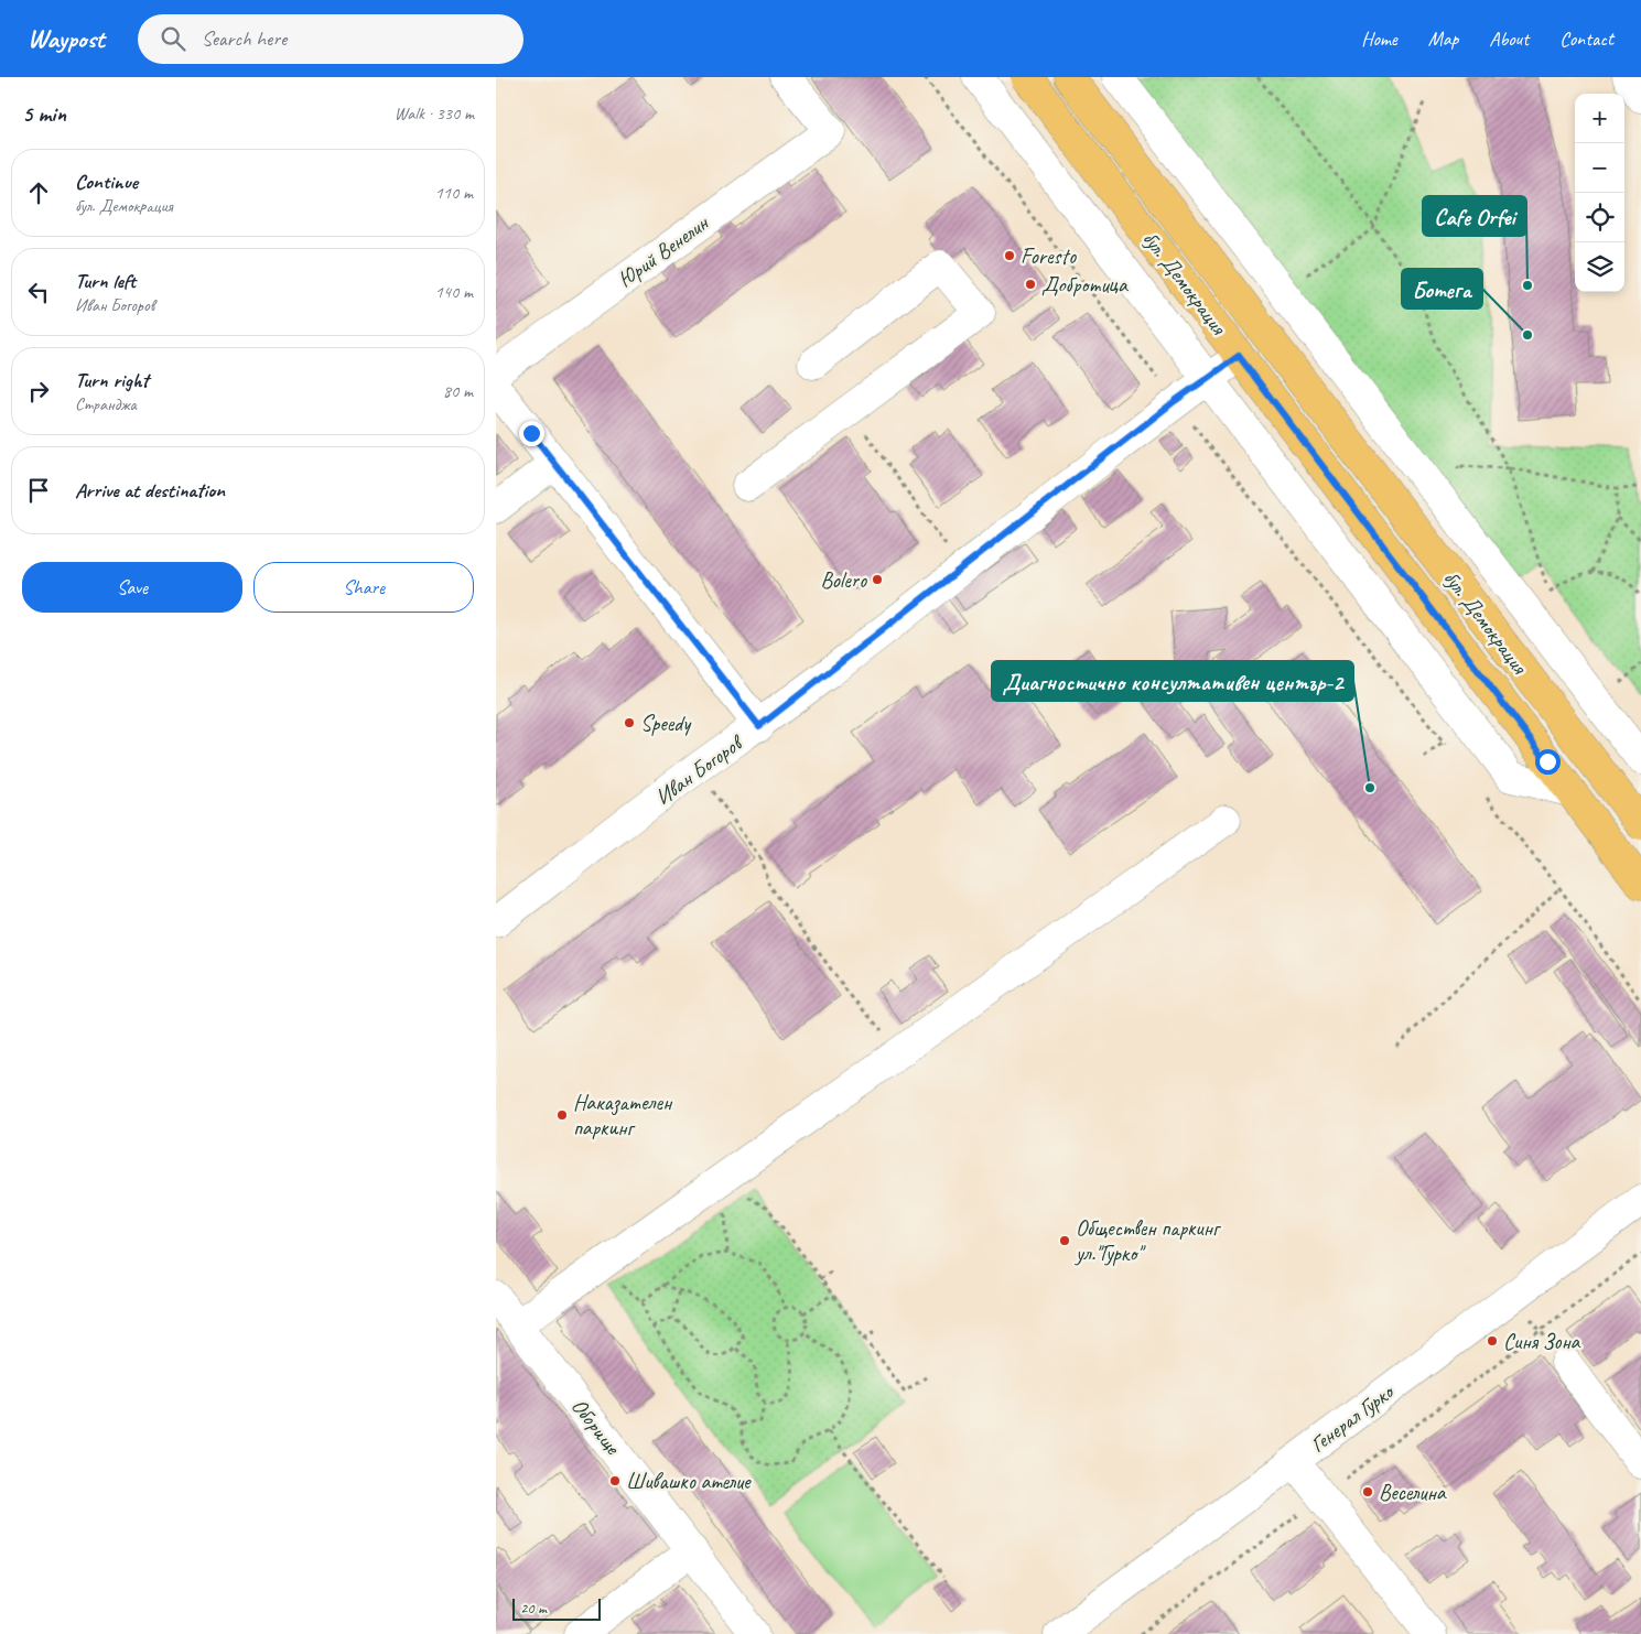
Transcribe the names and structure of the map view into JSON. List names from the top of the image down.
{
  "streets": {
    "main road": ["бул. Демокрация"],
    "street": [
      "Юрий Венелин",
      "Иван Богоров",
      "Генерал Гурко",
      "Оборище"
    ]
  },
  "crossings": [
    ["бул. Демокрация", "Иван Богоров"]
  ],
  "places": [
    "Foresto",
    "Добротица",
    "Cafe Orfei",
    "Ботега",
    "Bolero",
    "Speedy",
    "Диагностично консултативен център-2",
    "Наказателен паркинг",
    "Oбществен паркинг ул.''Гурко\"",
    "Синя Зона",
    "Шивашко ателие",
    "Веселина"
  ],
  "scale_bar": "20 m",
  "page": {
    "header": "Waypost",
    "search": "Search here",
    "nav": [
      "Home",
      "Map",
      "About",
      "Contact"
    ],
    "heading": ["5 min", "Walk · 330 m"],
    "map_buttons": ["+", "−"],
    "list": [
      ["Continue", "бул. Демокрация", "110 m"],
      ["Turn left", "Иван Богоров", "140 m"],
      ["Turn right", "Странджа", "80 m"],
      "Arrive at destination"
    ],
    "buttons": ["Save", "Share"],
    "scale": "20 m"
  }
}
